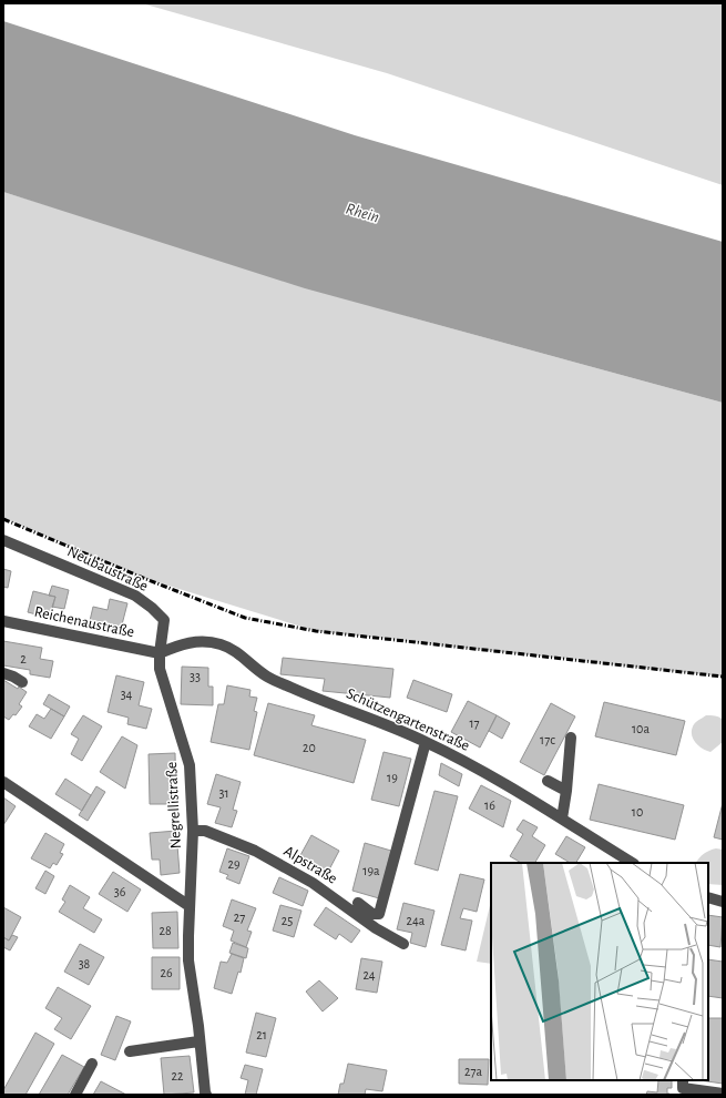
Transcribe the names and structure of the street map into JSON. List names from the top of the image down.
{
  "streets": {
    "street": [
      "Neubaustraße",
      "Reichenaustraße",
      "Schützengartenstraße",
      "Negrellistraße",
      "Alpstraße"
    ]
  },
  "crossings": [
    ["Neubaustraße", "Reichenaustraße"],
    ["Neubaustraße", "Schützengartenstraße"],
    ["Neubaustraße", "Negrellistraße"],
    ["Reichenaustraße", "Schützengartenstraße"],
    ["Reichenaustraße", "Negrellistraße"],
    ["Schützengartenstraße", "Negrellistraße"],
    ["Negrellistraße", "Alpstraße"]
  ],
  "water": ["Rhein"],
  "house_numbers": [
    "2",
    "33",
    "34",
    "17",
    "10a",
    "17c",
    "20",
    "19",
    "31",
    "16",
    "10",
    "29",
    "19a",
    "36",
    "27",
    "25",
    "24a",
    "28",
    "38",
    "26",
    "24",
    "21",
    "27a",
    "22"
  ]
}
